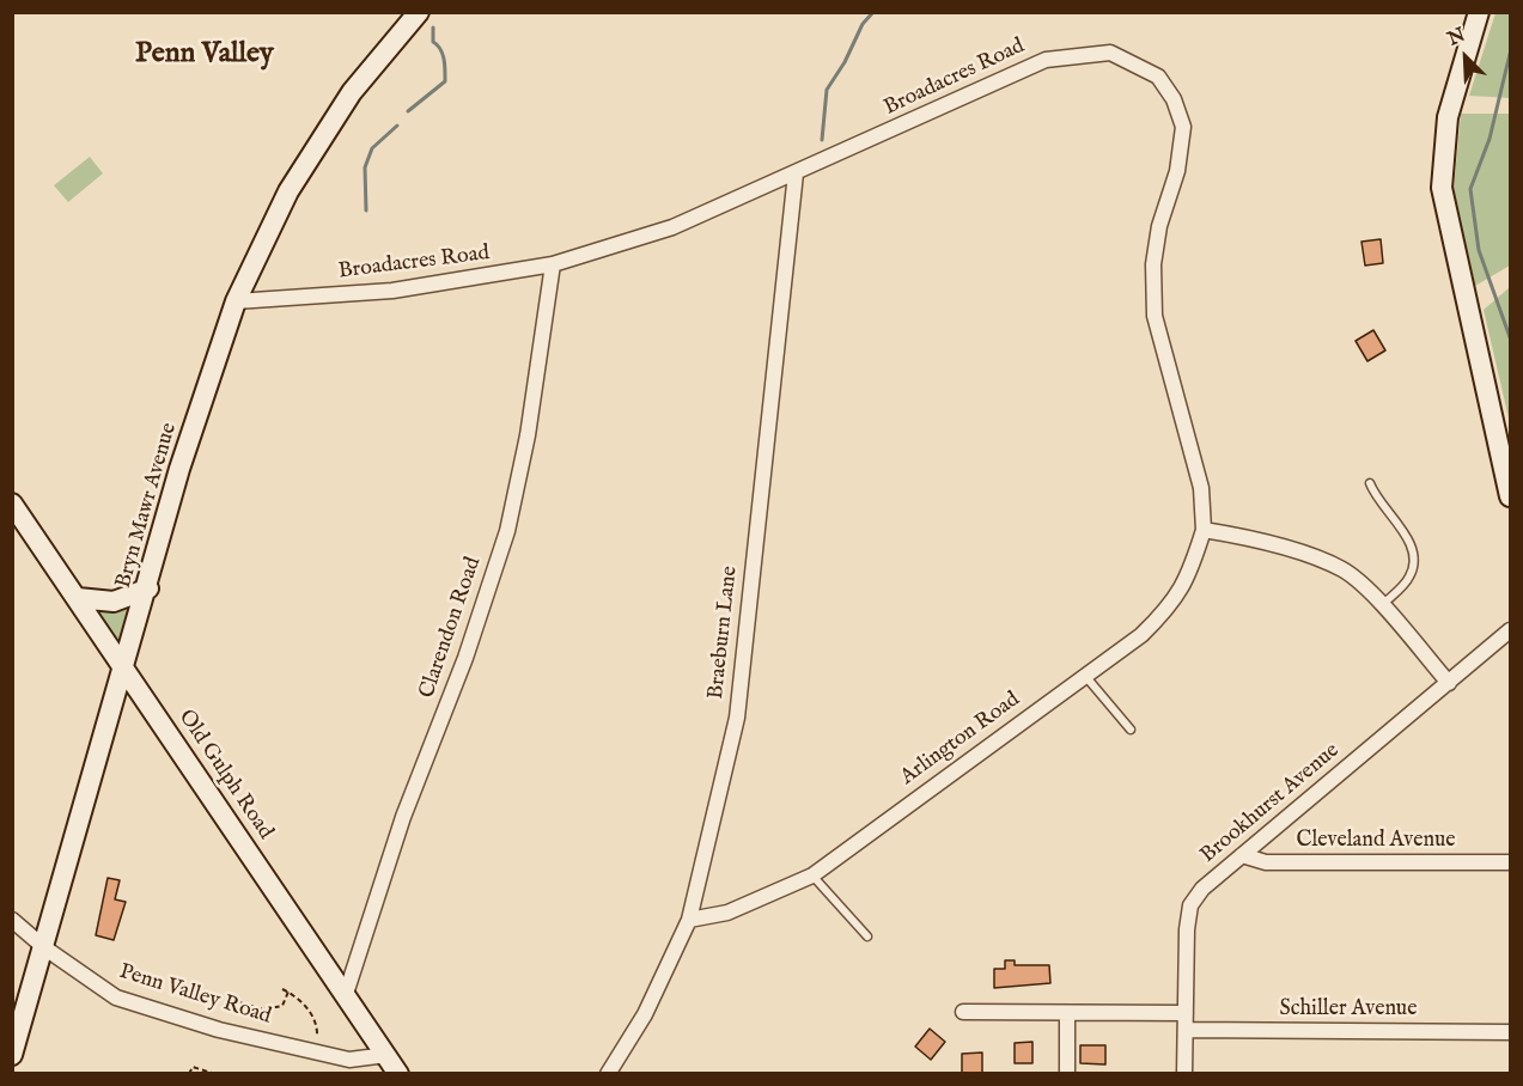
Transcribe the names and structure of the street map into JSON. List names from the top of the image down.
{
  "streets": {
    "street": [
      "Broadacres Road",
      "Bryn Mawr Avenue",
      "Clarendon Road",
      "Braeburn Lane",
      "Arlington Road",
      "Old Gulph Road",
      "Brookhurst Avenue",
      "Cleveland Avenue",
      "Penn Valley Road",
      "Schiller Avenue"
    ]
  },
  "crossings": [
    ["Broadacres Road", "Bryn Mawr Avenue"],
    ["Broadacres Road", "Clarendon Road"],
    ["Broadacres Road", "Braeburn Lane"],
    ["Broadacres Road", "Arlington Road"],
    ["Bryn Mawr Avenue", "Old Gulph Road"],
    ["Bryn Mawr Avenue", "Penn Valley Road"],
    ["Clarendon Road", "Old Gulph Road"],
    ["Braeburn Lane", "Arlington Road"],
    ["Old Gulph Road", "Penn Valley Road"],
    ["Brookhurst Avenue", "Cleveland Avenue"],
    ["Brookhurst Avenue", "Schiller Avenue"]
  ],
  "districts": ["Penn Valley"],
  "north": "top left"
}
